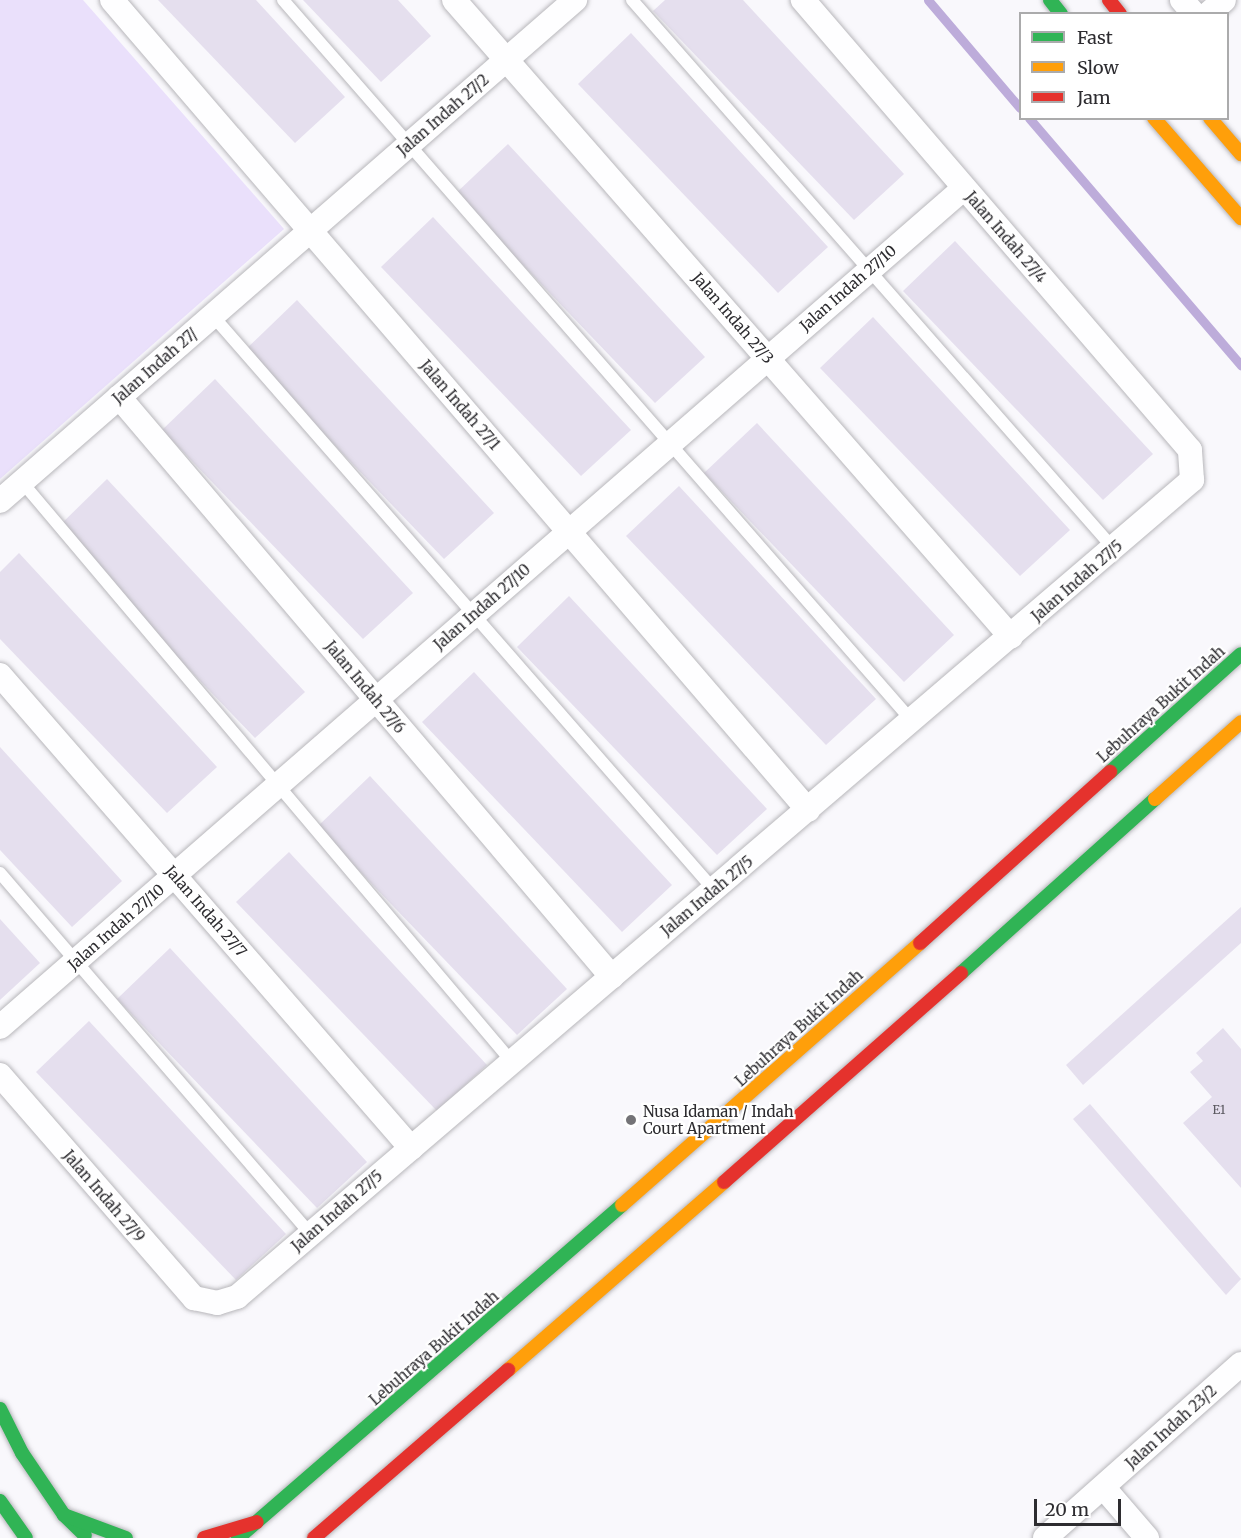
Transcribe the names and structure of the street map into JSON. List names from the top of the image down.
{
  "streets": {
    "main road": ["Lebuhraya Bukit Indah"],
    "street": [
      "Jalan Indah 27/2",
      "Jalan Indah 27/4",
      "Jalan Indah 27/10",
      "Jalan Indah 27/3",
      "Jalan Indah 27/",
      "Jalan Indah 27/1",
      "Jalan Indah 27/5",
      "Jalan Indah 27/6",
      "Jalan Indah 27/7",
      "Jalan Indah 27/9",
      "Jalan Indah 23/2"
    ]
  },
  "crossings": [
    ["Jalan Indah 27/2", "Jalan Indah 27/3"],
    ["Jalan Indah 27/2", "Jalan Indah 27/"],
    ["Jalan Indah 27/2", "Jalan Indah 27/1"],
    ["Jalan Indah 27/4", "Jalan Indah 27/10"],
    ["Jalan Indah 27/4", "Jalan Indah 27/5"],
    ["Jalan Indah 27/10", "Jalan Indah 27/3"],
    ["Jalan Indah 27/10", "Jalan Indah 27/1"],
    ["Jalan Indah 27/10", "Jalan Indah 27/6"],
    ["Jalan Indah 27/10", "Jalan Indah 27/7"],
    ["Jalan Indah 27/3", "Jalan Indah 27/5"],
    ["Jalan Indah 27/", "Jalan Indah 27/1"],
    ["Jalan Indah 27/", "Jalan Indah 27/6"],
    ["Jalan Indah 27/1", "Jalan Indah 27/5"],
    ["Jalan Indah 27/5", "Jalan Indah 27/6"],
    ["Jalan Indah 27/5", "Jalan Indah 27/7"],
    ["Jalan Indah 27/5", "Jalan Indah 27/9"]
  ],
  "places": ["Nusa Idaman / Indah Court Apartment"],
  "house_numbers": ["E1"],
  "legend": ["Fast", "Slow", "Jam"],
  "scale_bar": "20 m"
}
